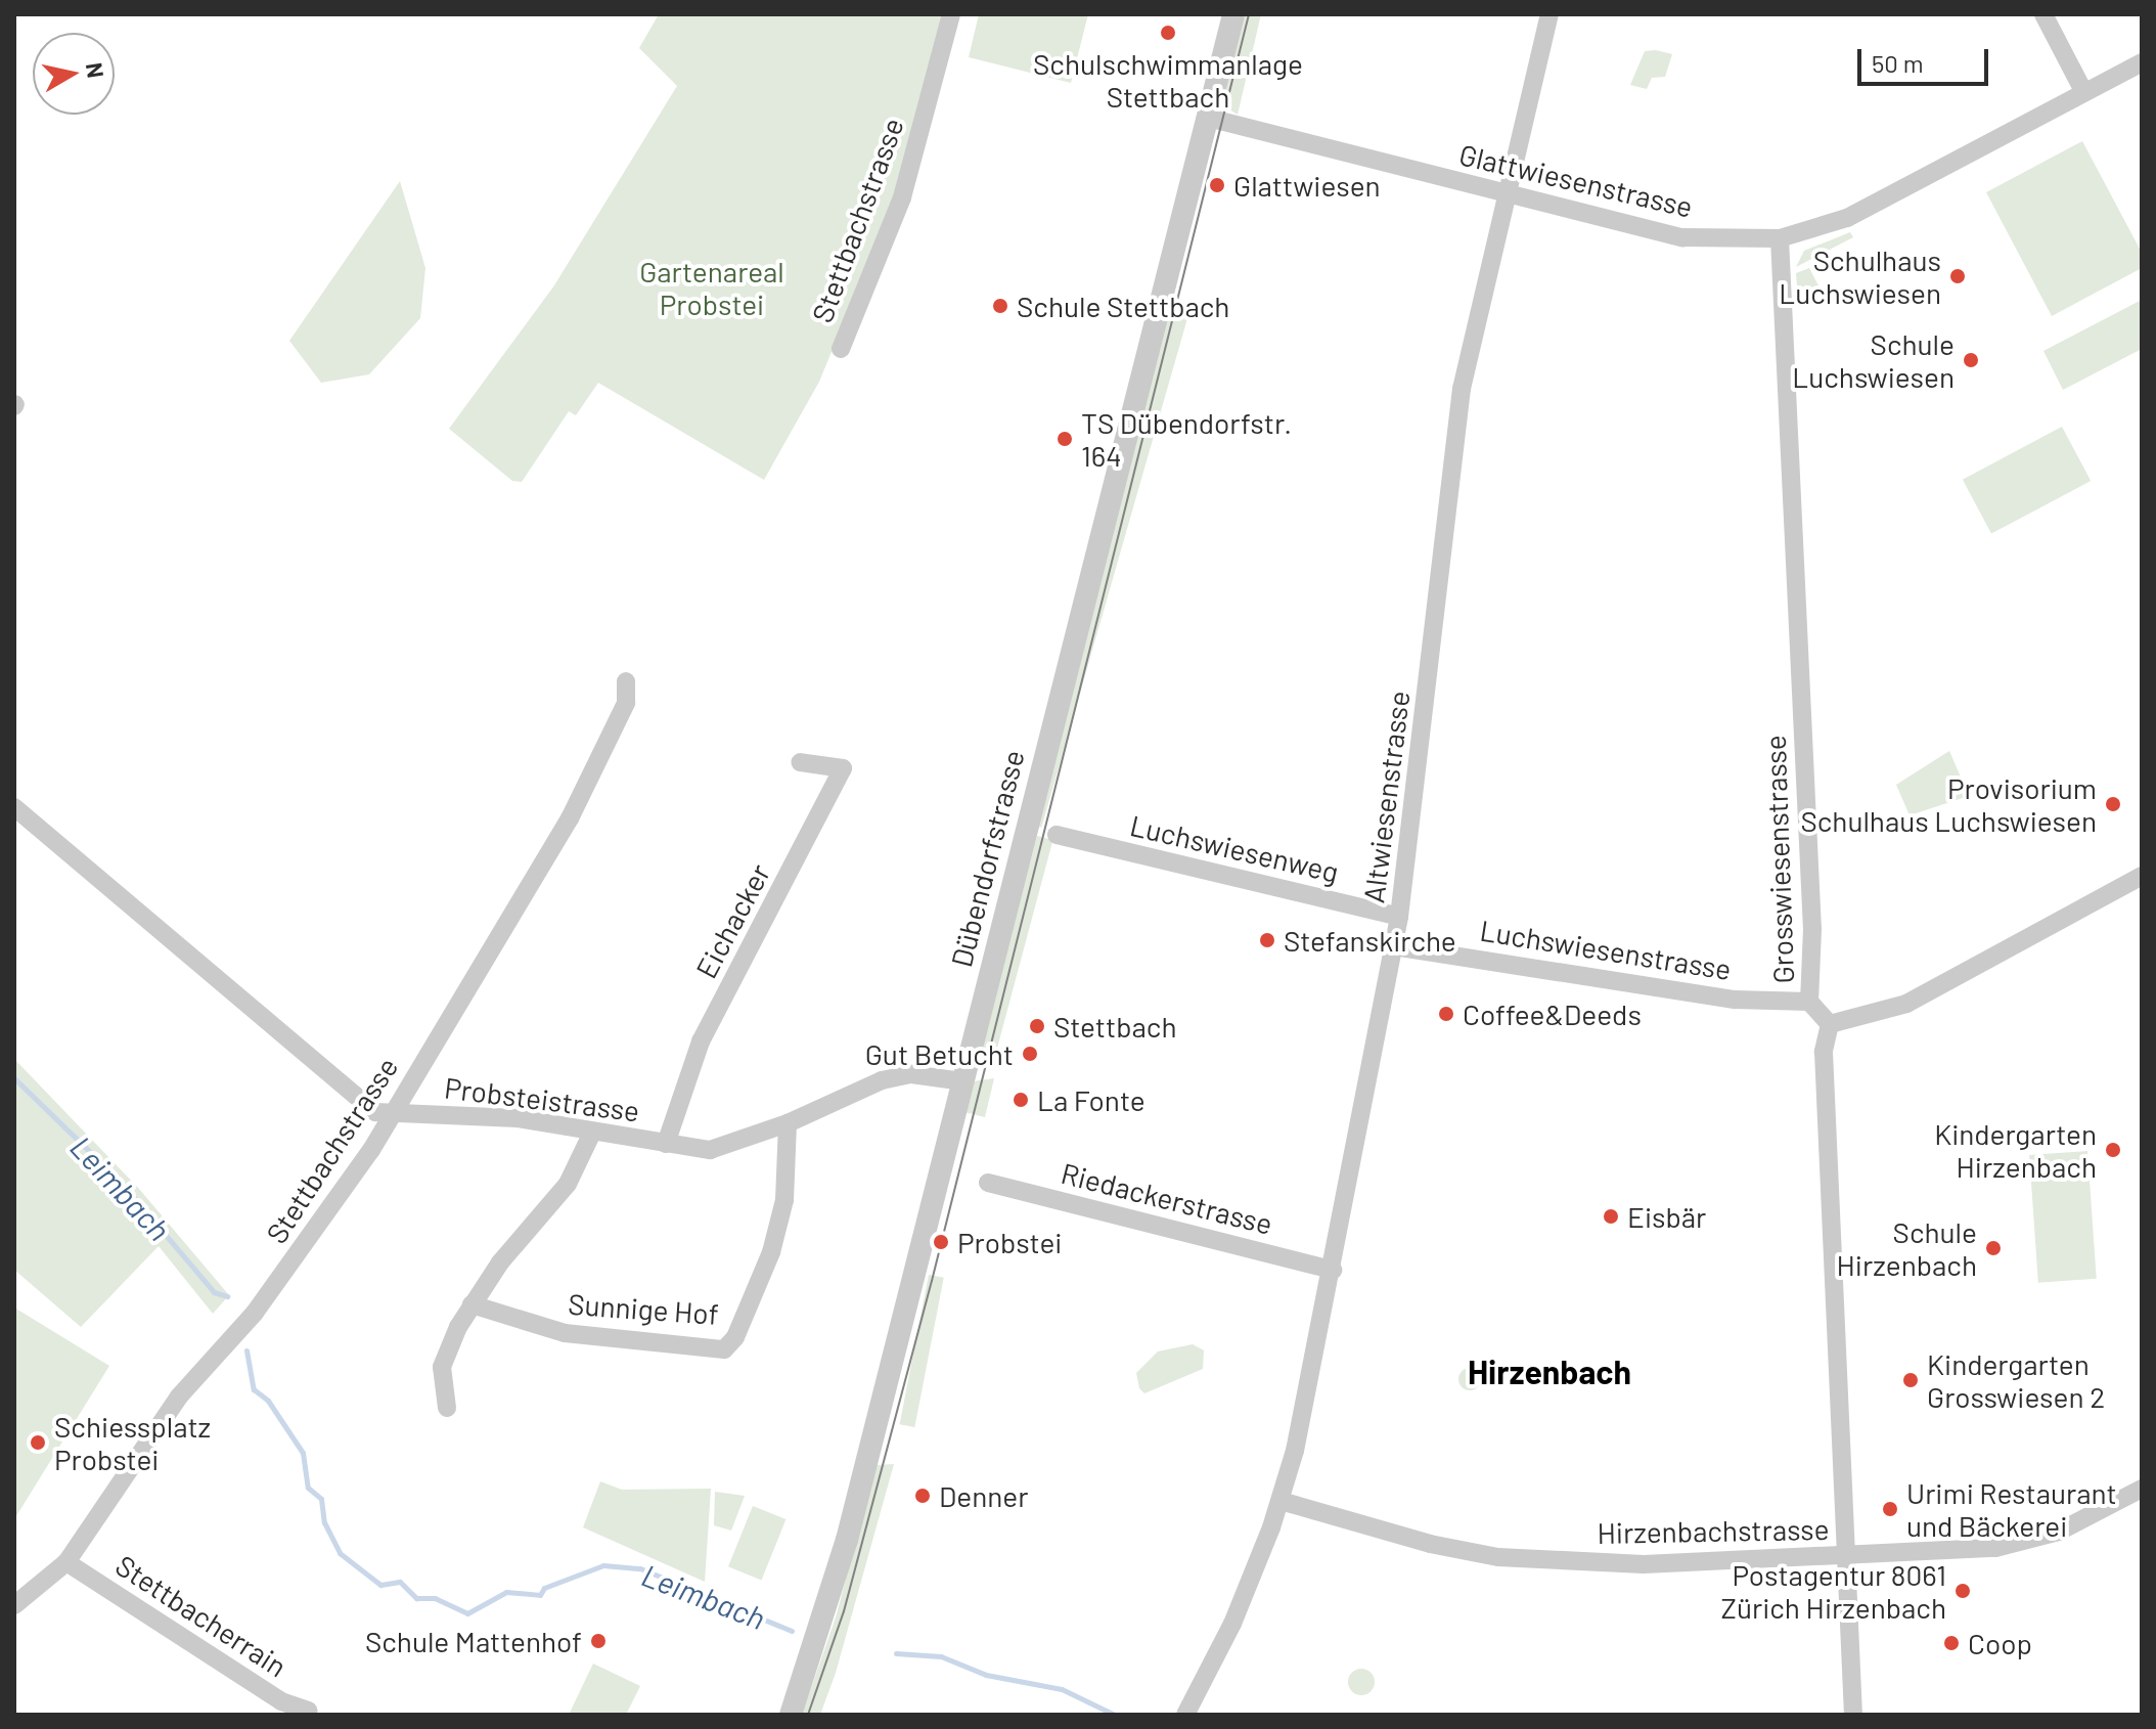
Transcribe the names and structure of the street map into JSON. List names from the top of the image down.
{
  "streets": {
    "street": [
      "Glattwiesenstrasse",
      "Stettbachstrasse",
      "Altwiesenstrasse",
      "Luchswiesenweg",
      "Dübendorfstrasse",
      "Grosswiesenstrasse",
      "Eichacker",
      "Luchswiesenstrasse",
      "Probsteistrasse",
      "Riedackerstrasse",
      "Sunnige Hof",
      "Hirzenbachstrasse",
      "Stettbacherrain"
    ]
  },
  "crossings": [
    ["Glattwiesenstrasse", "Altwiesenstrasse"],
    ["Glattwiesenstrasse", "Dübendorfstrasse"],
    ["Glattwiesenstrasse", "Grosswiesenstrasse"],
    ["Stettbachstrasse", "Probsteistrasse"],
    ["Stettbachstrasse", "Stettbacherrain"],
    ["Altwiesenstrasse", "Luchswiesenweg"],
    ["Altwiesenstrasse", "Luchswiesenstrasse"],
    ["Altwiesenstrasse", "Riedackerstrasse"],
    ["Altwiesenstrasse", "Hirzenbachstrasse"],
    ["Dübendorfstrasse", "Probsteistrasse"],
    ["Grosswiesenstrasse", "Luchswiesenstrasse"],
    ["Eichacker", "Probsteistrasse"],
    ["Probsteistrasse", "Sunnige Hof"]
  ],
  "districts": ["Hirzenbach"],
  "water": ["Leimbach"],
  "parks": ["Gartenareal Probstei"],
  "places": [
    "Schulschwimmanlage Stettbach",
    "Glattwiesen",
    "Schulhaus Luchswiesen",
    "Schule Stettbach",
    "Schule Luchswiesen",
    "TS Dübendorfstr. 164",
    "Provisorium Schulhaus Luchswiesen",
    "Stefanskirche",
    "Coffee&Deeds",
    "Stettbach",
    "Gut Betucht",
    "La Fonte",
    "Kindergarten Hirzenbach",
    "Eisbär",
    "Probstei",
    "Schule Hirzenbach",
    "Kindergarten Grosswiesen 2",
    "Schiessplatz Probstei",
    "Denner",
    "Urimi Restaurant und Bäckerei",
    "Postagentur 8061 Zürich Hirzenbach",
    "Schule Mattenhof",
    "Coop"
  ],
  "scale_bar": "50 m",
  "north": "right"
}
